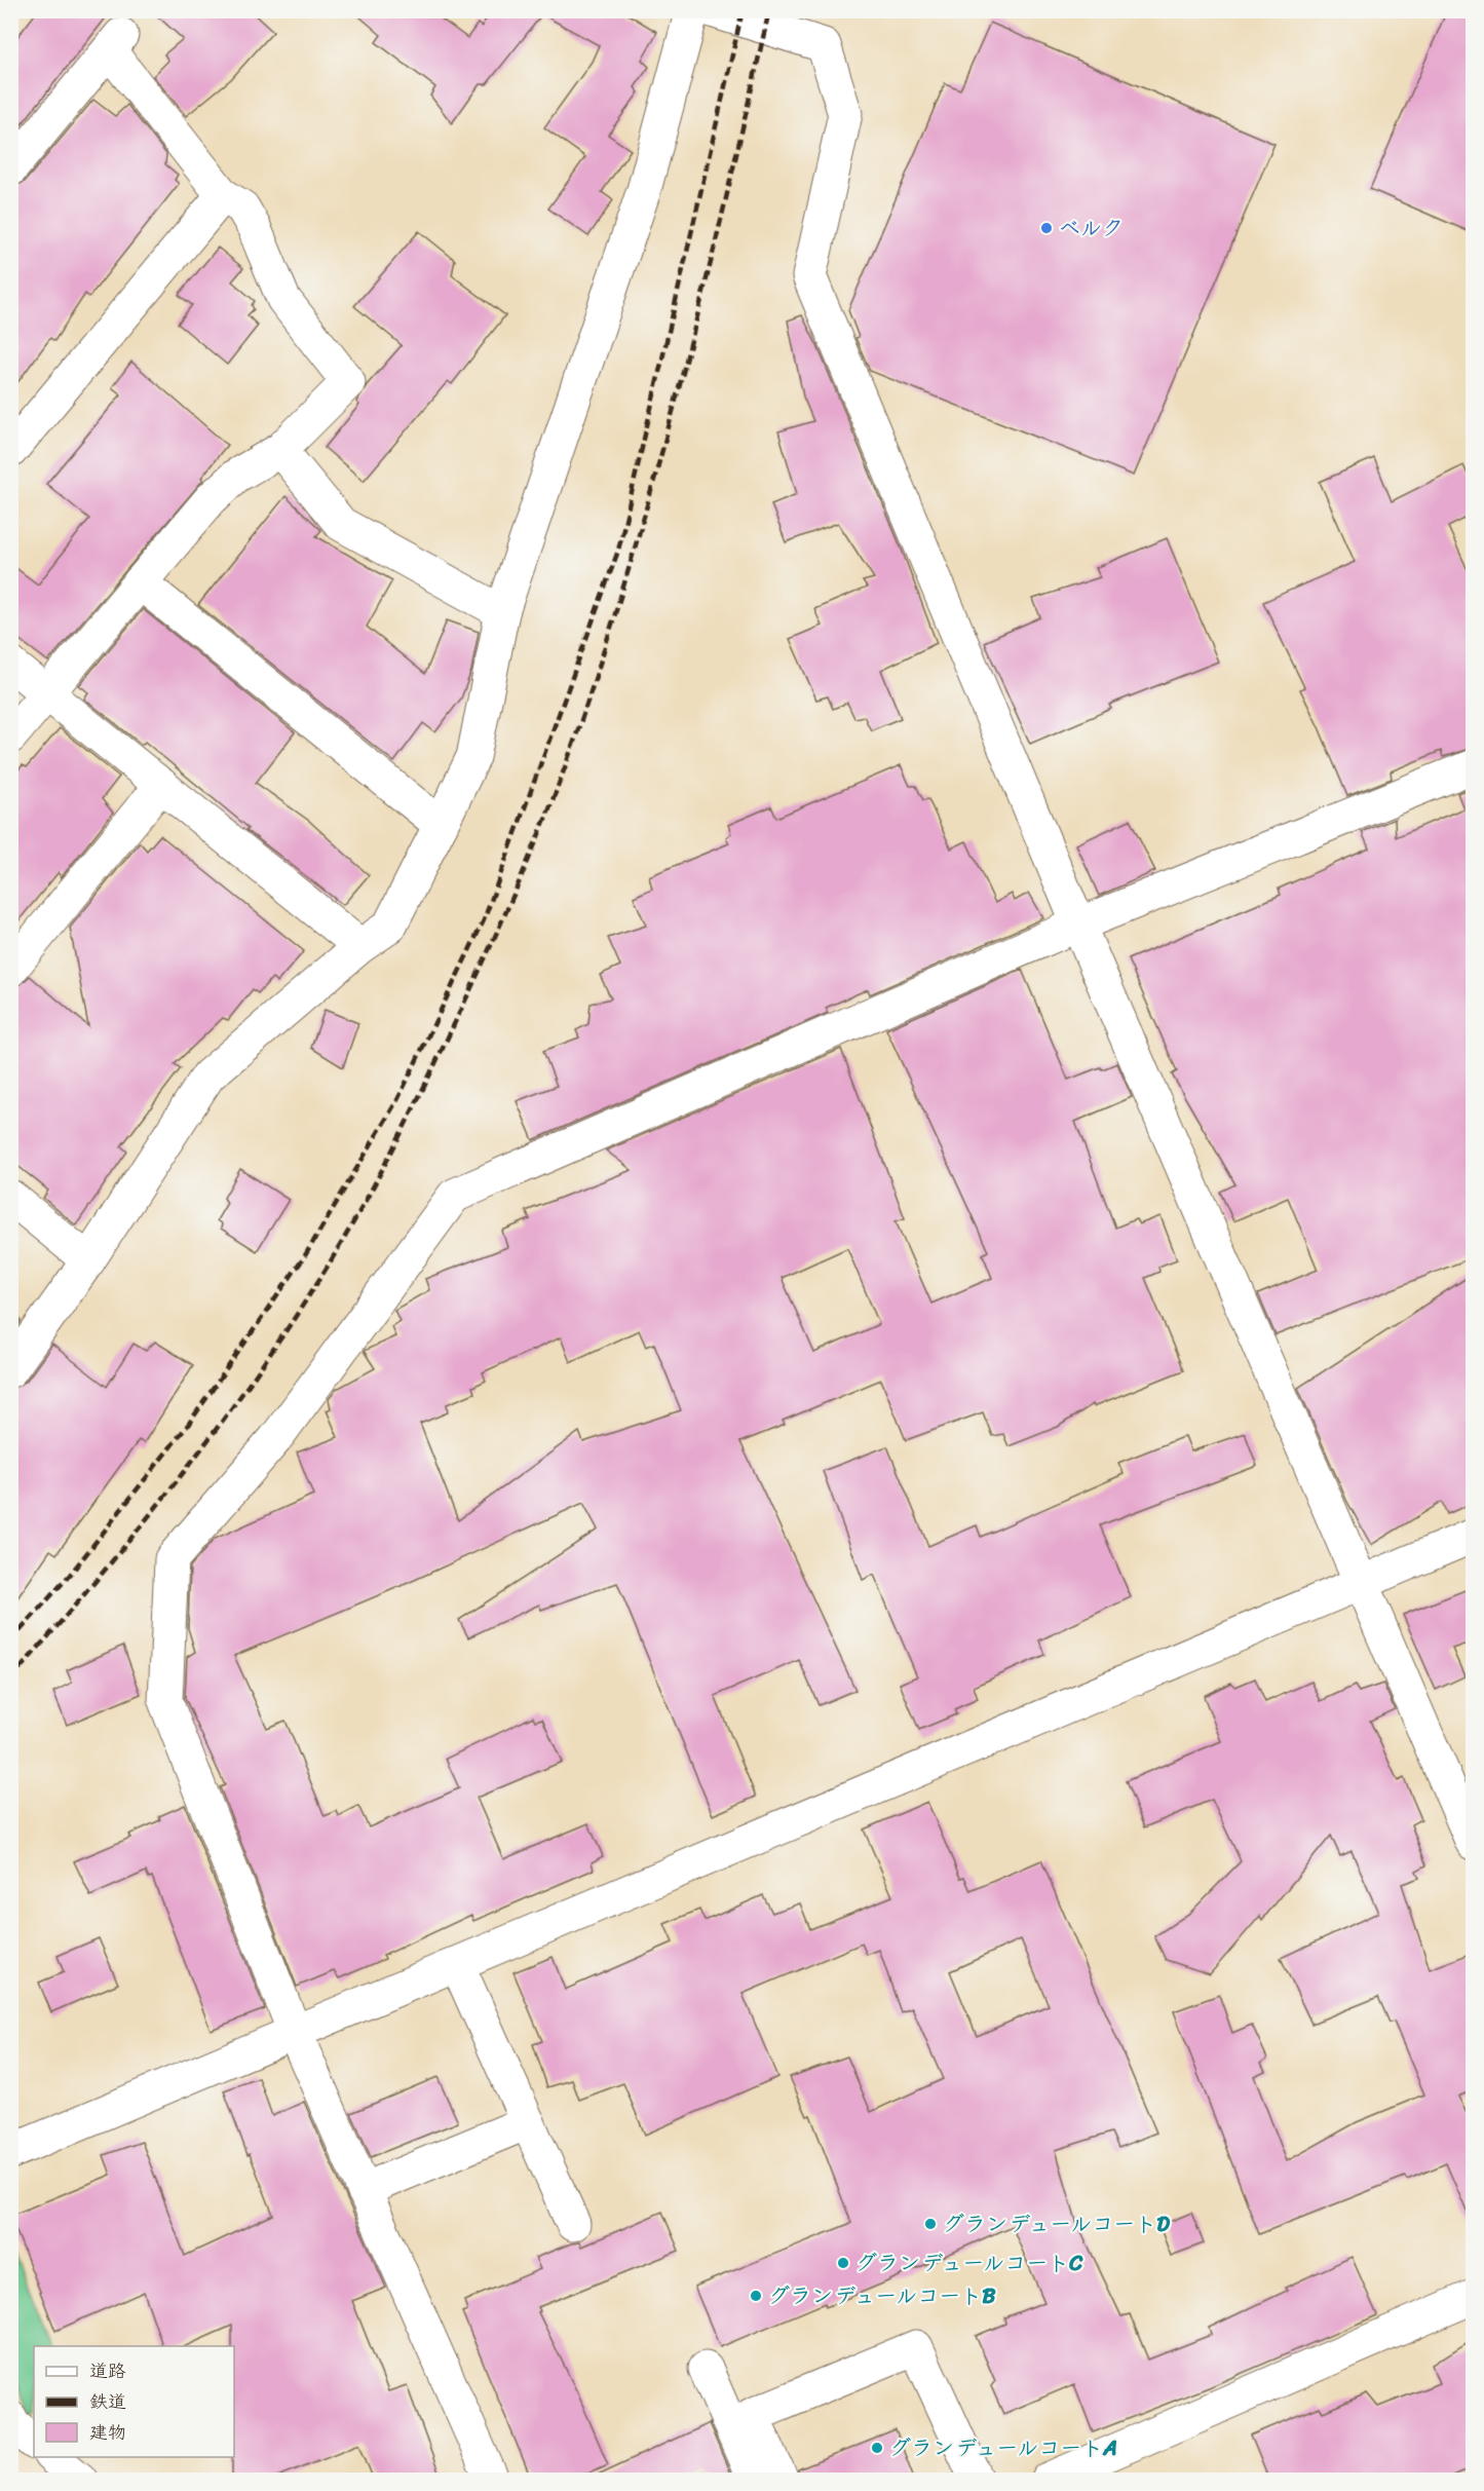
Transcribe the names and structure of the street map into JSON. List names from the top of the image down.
{
  "places": [
    "ベルク",
    "グランデュールコートD",
    "グランデュールコートC",
    "グランデュールコートB",
    "グランデュールコートA"
  ],
  "legend": ["道路", "鉄道", "建物"]
}
